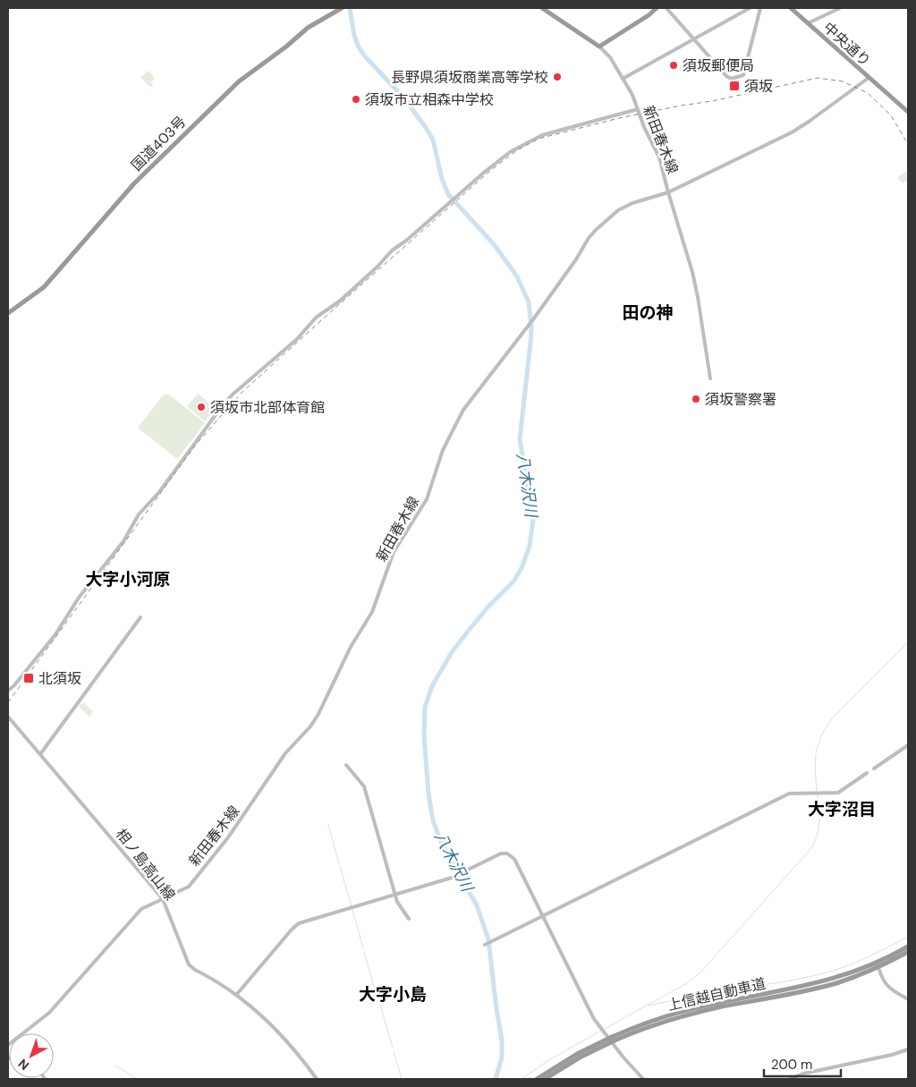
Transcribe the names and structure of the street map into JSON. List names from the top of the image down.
{
  "streets": {
    "highway": ["中央通り", "国道403号", "上信越自動車道"],
    "street": ["新田春木線", "相ノ島高山線"]
  },
  "crossings": [
    ["新田春木線", "相ノ島高山線"]
  ],
  "districts": [
    "田の神",
    "大字小河原",
    "大字沼目",
    "大字小島"
  ],
  "water": ["八木沢川"],
  "places": {
    "other": [
      "須坂郵便局",
      "長野県須坂商業高等学校",
      "須坂市立相森中学校",
      "須坂警察署",
      "須坂市北部体育館"
    ],
    "transit": ["須坂", "北須坂"]
  },
  "scale_bar": "200 m",
  "north": "bottom left"
}
